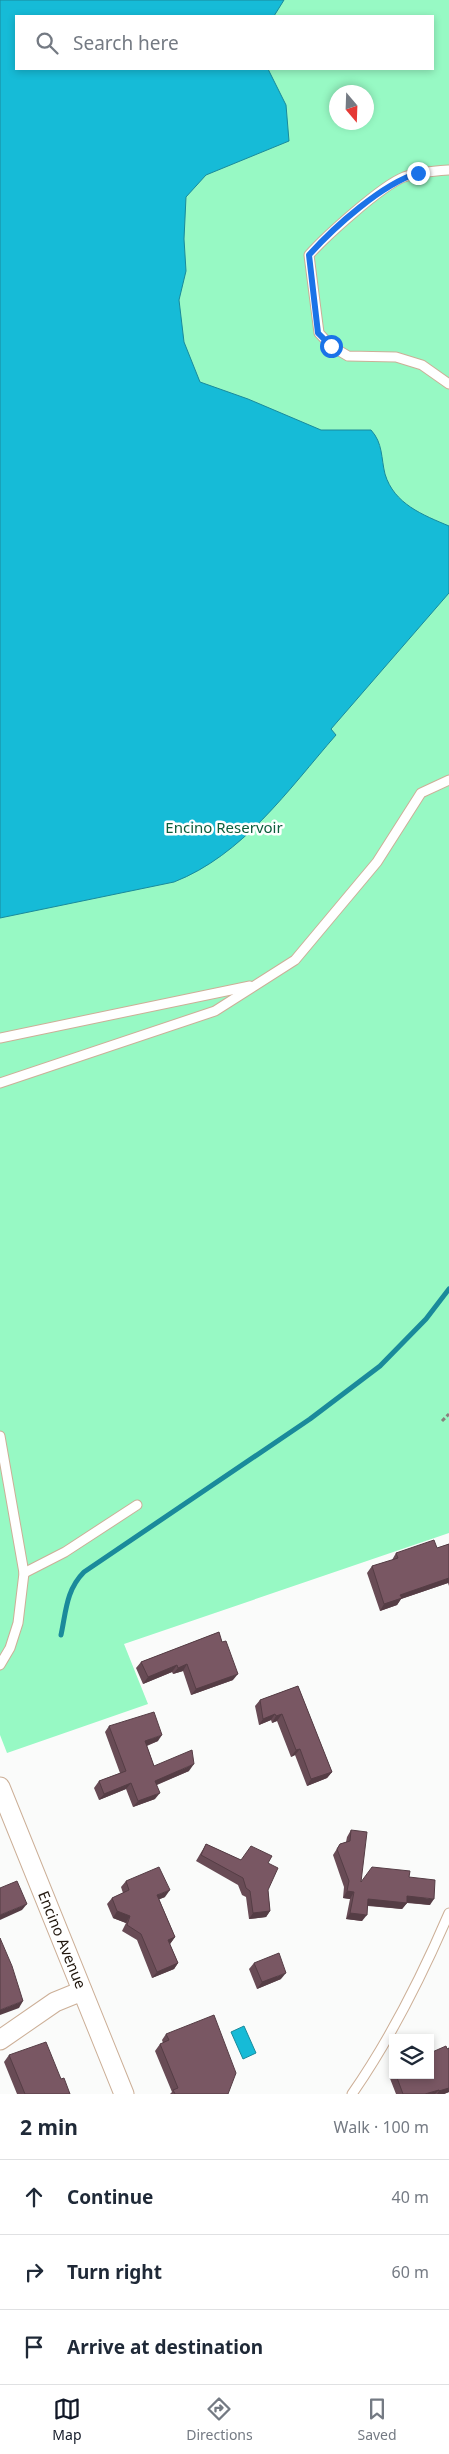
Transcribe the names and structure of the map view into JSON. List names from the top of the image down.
{
  "streets": {
    "street": ["Encino Avenue"]
  },
  "parks": ["Encino Reservoir"],
  "north": "bottom",
  "page": {
    "search": "Search here",
    "heading": ["2 min", "Walk · 100 m"],
    "list": [
      ["Continue", "40 m"],
      ["Turn right", "60 m"],
      "Arrive at destination"
    ],
    "nav": ["Map", "Directions", "Saved"]
  }
}
